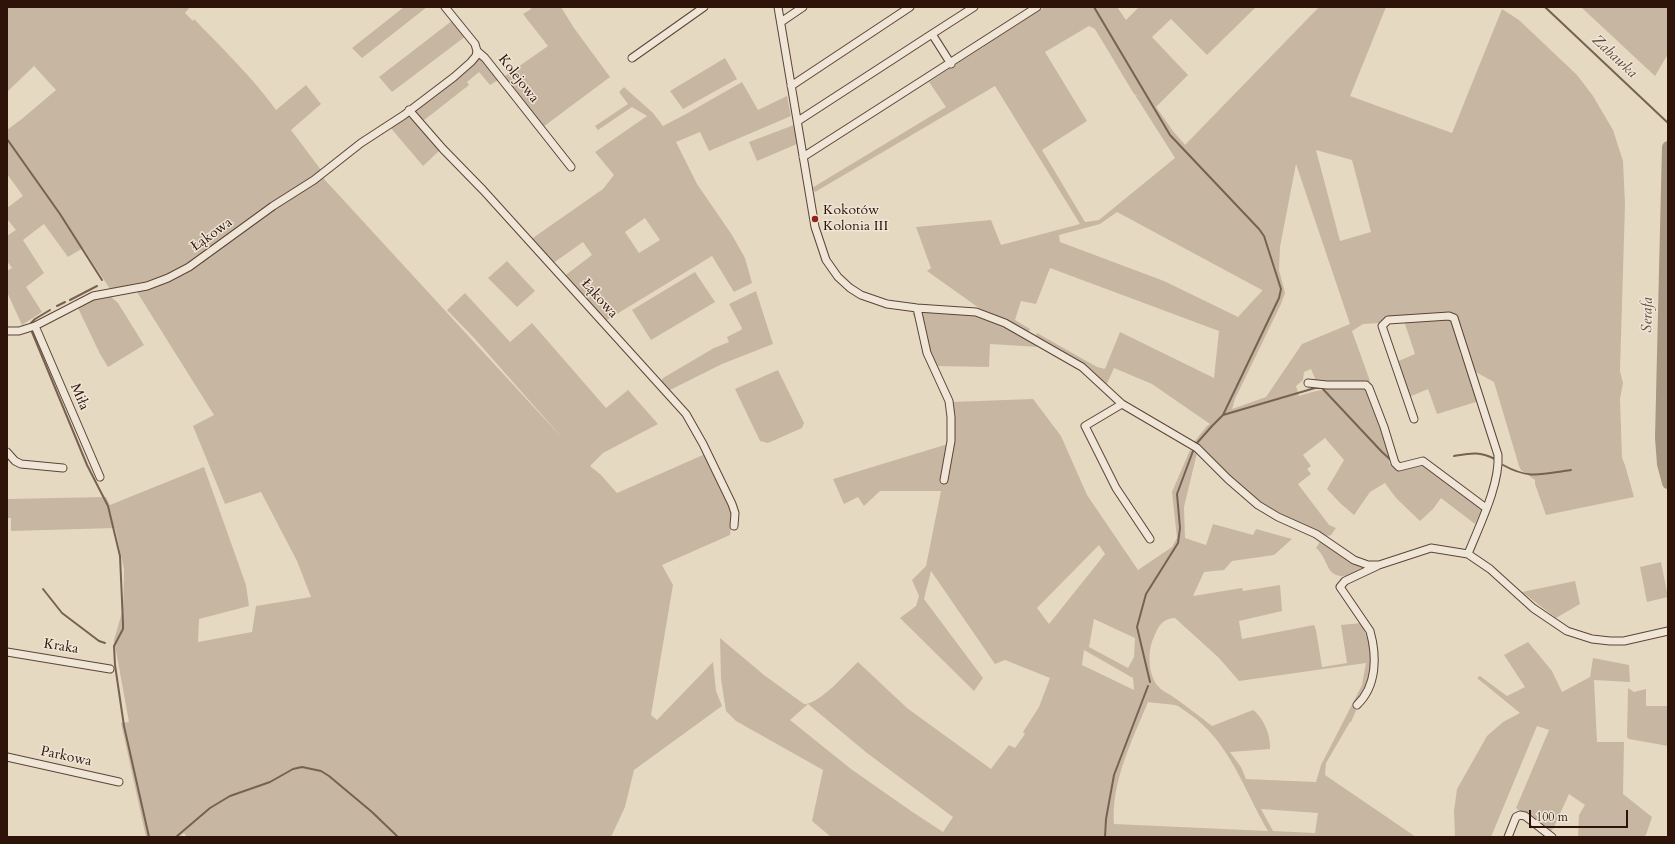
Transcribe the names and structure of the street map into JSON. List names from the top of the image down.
{
  "streets": {
    "street": [
      "Kolejowa",
      "Łąkowa",
      "Miła",
      "Kraka",
      "Parkowa"
    ]
  },
  "crossings": [
    ["Kolejowa", "Łąkowa"],
    ["Łąkowa", "Miła"]
  ],
  "water": ["Zabawka", "Serafa"],
  "places": ["Kokotów Kolonia III"],
  "scale_bar": "100 m"
}
